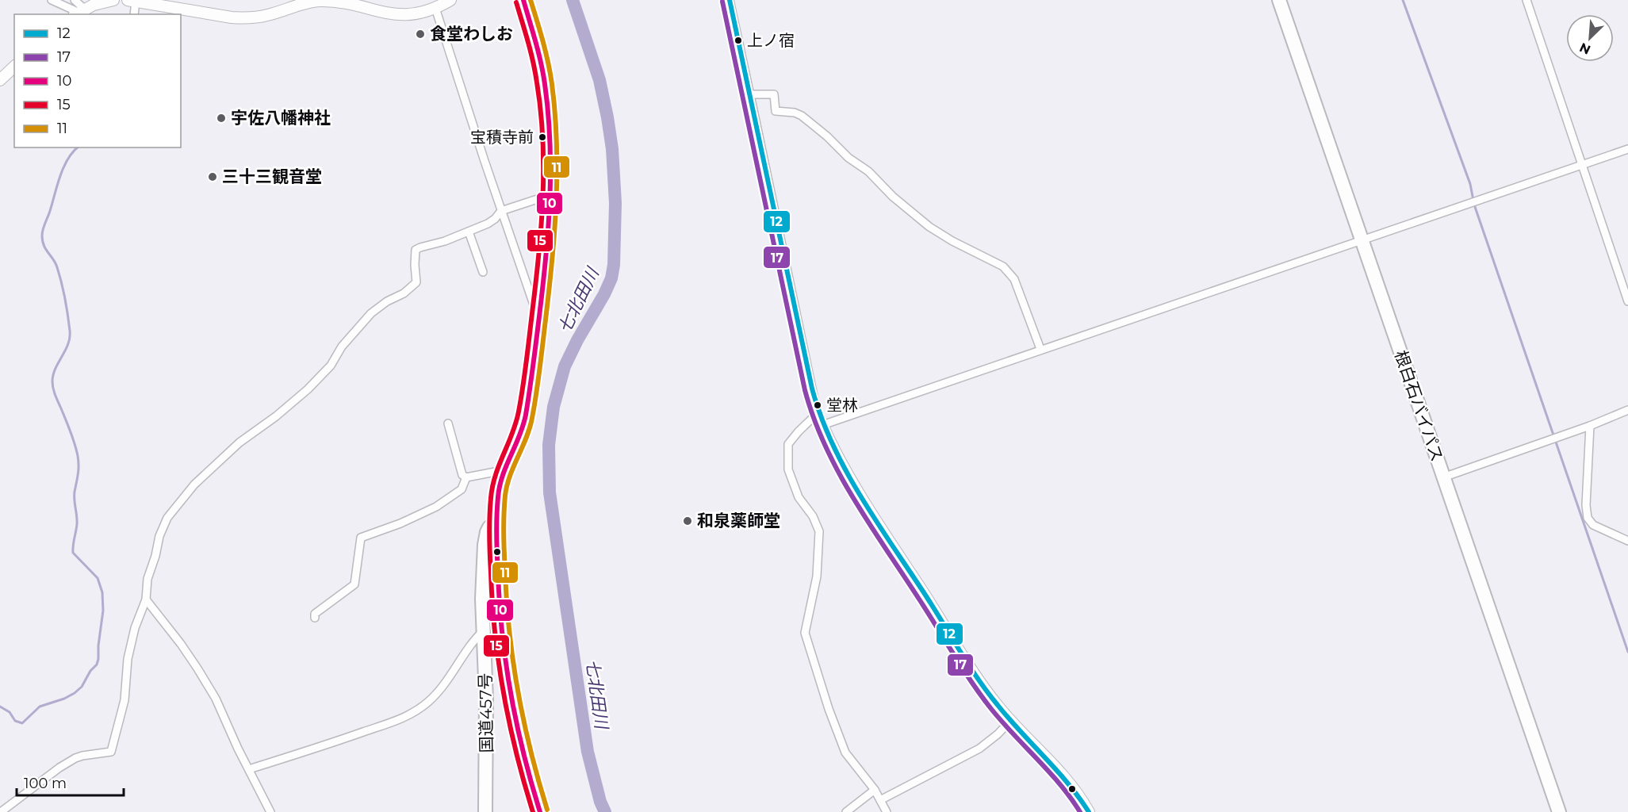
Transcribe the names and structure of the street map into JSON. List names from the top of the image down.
{
  "streets": {
    "highway": ["根白石バイパス", "国道457号"]
  },
  "water": ["七北田川"],
  "places": [
    "食堂わしお",
    "上ノ宿",
    "宇佐八幡神社",
    "宝積寺前",
    "三十三観音堂",
    "堂林",
    "和泉薬師堂"
  ],
  "lines": [
    "transit line 12",
    "transit line 10",
    "transit line 11",
    "transit line 17",
    "transit line 15"
  ],
  "legend": [
    "12",
    "17",
    "10",
    "15",
    "11"
  ],
  "scale_bar": "100 m",
  "north": "bottom left"
}
